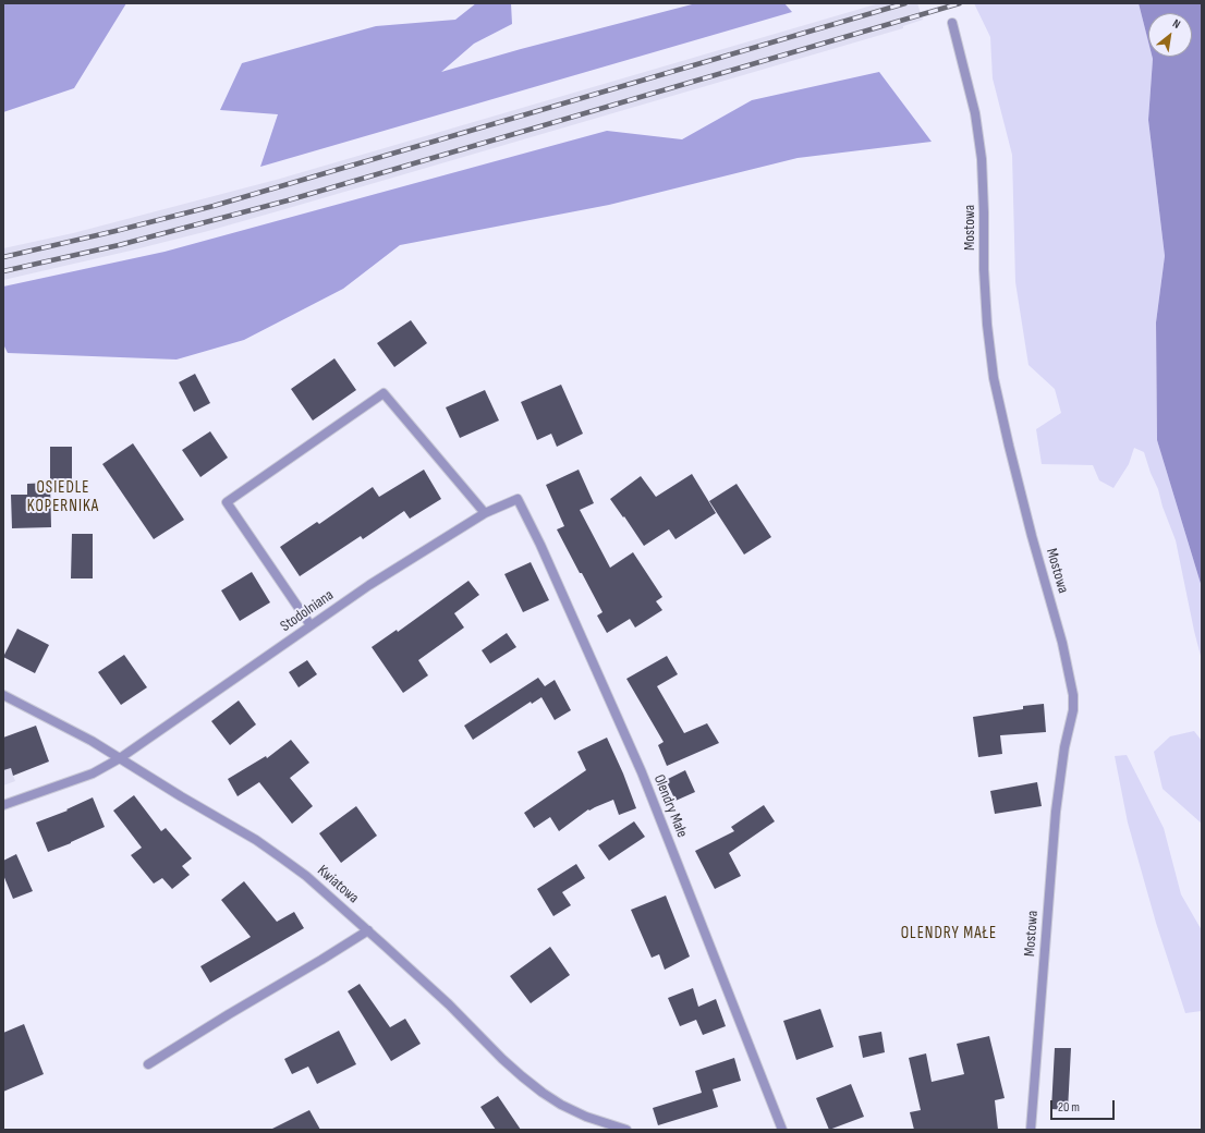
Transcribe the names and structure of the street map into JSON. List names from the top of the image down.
{
  "streets": {
    "street": [
      "Mostowa",
      "Stodolniana",
      "Olendry Małe",
      "Kwiatowa"
    ]
  },
  "crossings": [
    ["Stodolniana", "Olendry Małe"],
    ["Stodolniana", "Kwiatowa"]
  ],
  "districts": ["OSIEDLE KOPERNIKA", "OLENDRY MAŁE"],
  "scale_bar": "20 m",
  "north": "top right"
}
